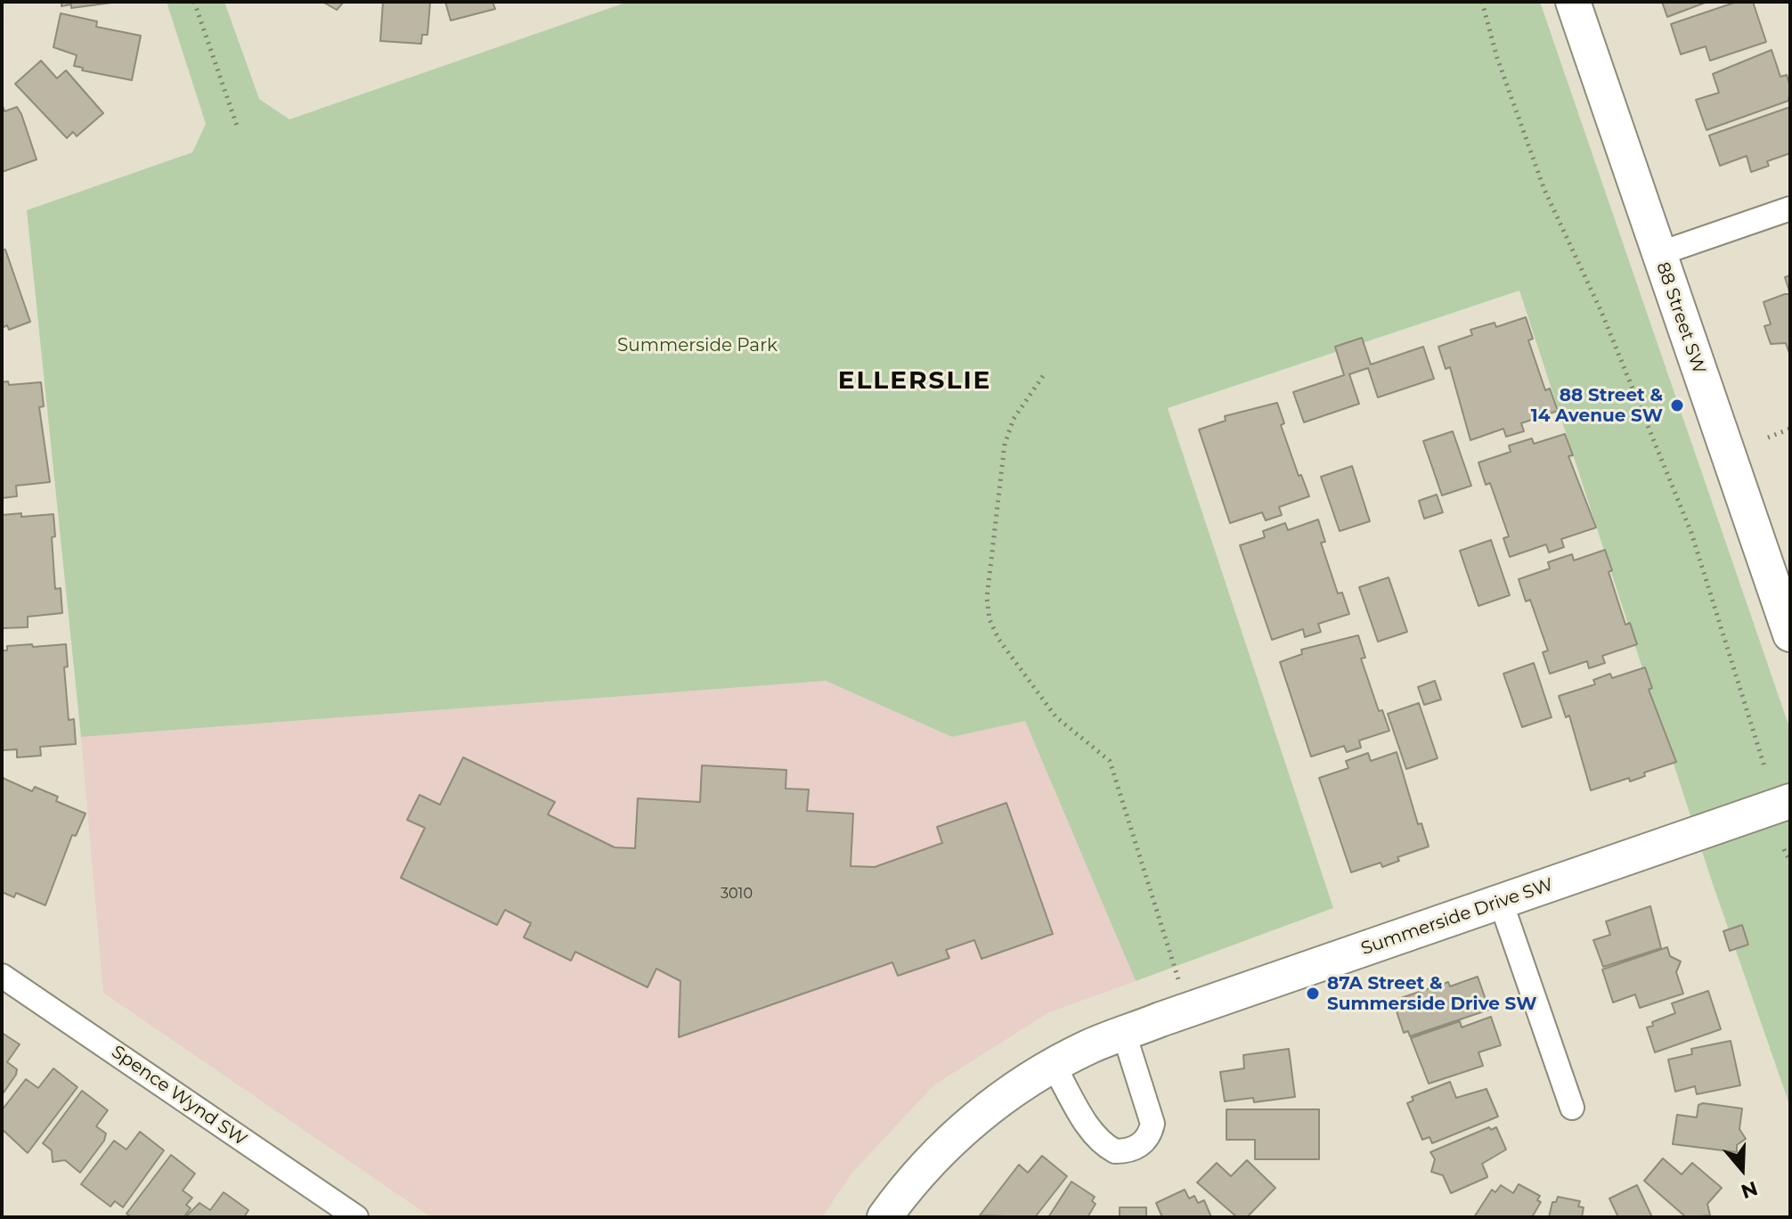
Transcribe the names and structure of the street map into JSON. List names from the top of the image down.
{
  "streets": {
    "street": ["88 Street SW", "Summerside Drive SW", "Spence Wynd SW"]
  },
  "districts": ["ELLERSLIE"],
  "parks": ["Summerside Park"],
  "places": ["88 Street & 14 Avenue SW", "87A Street & Summerside Drive SW"],
  "house_numbers": ["3010"],
  "north": "bottom"
}
